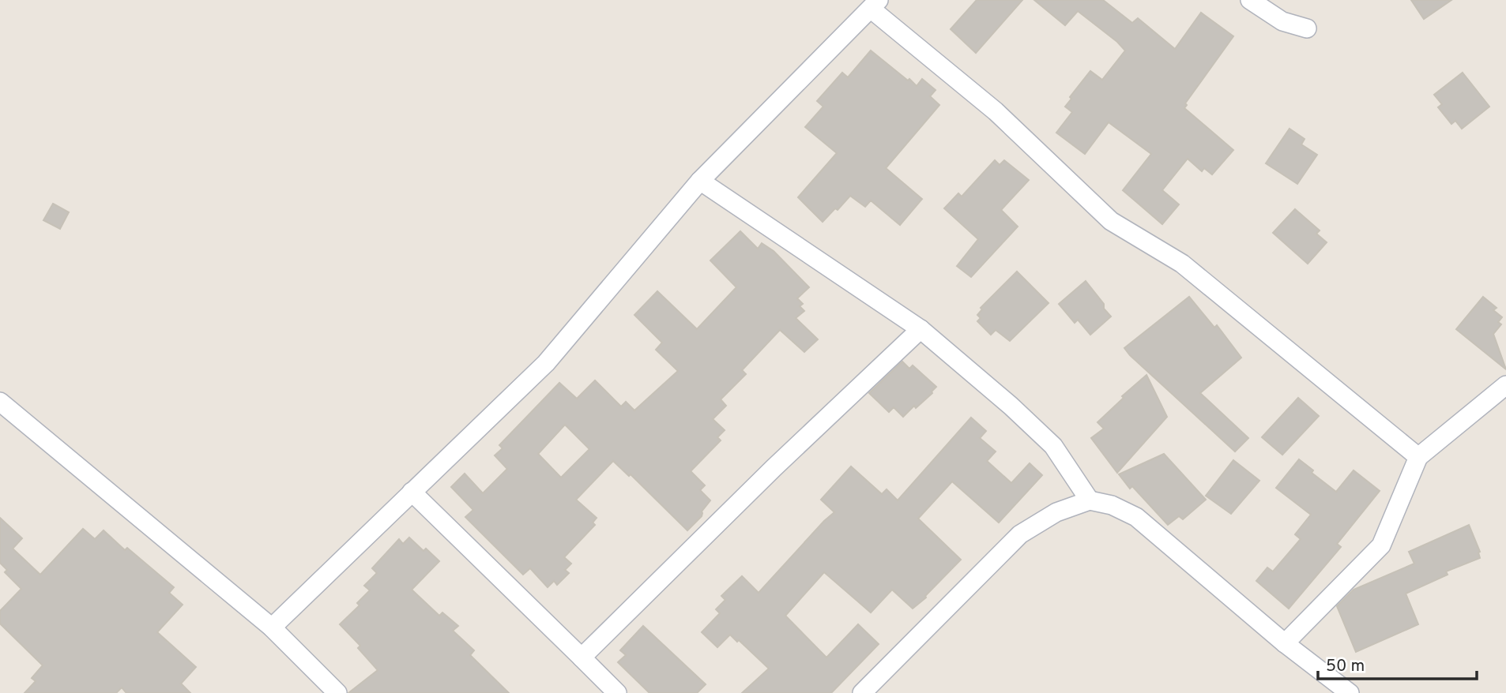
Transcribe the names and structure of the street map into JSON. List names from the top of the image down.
{
  "scale_bar": "50 m"
}
